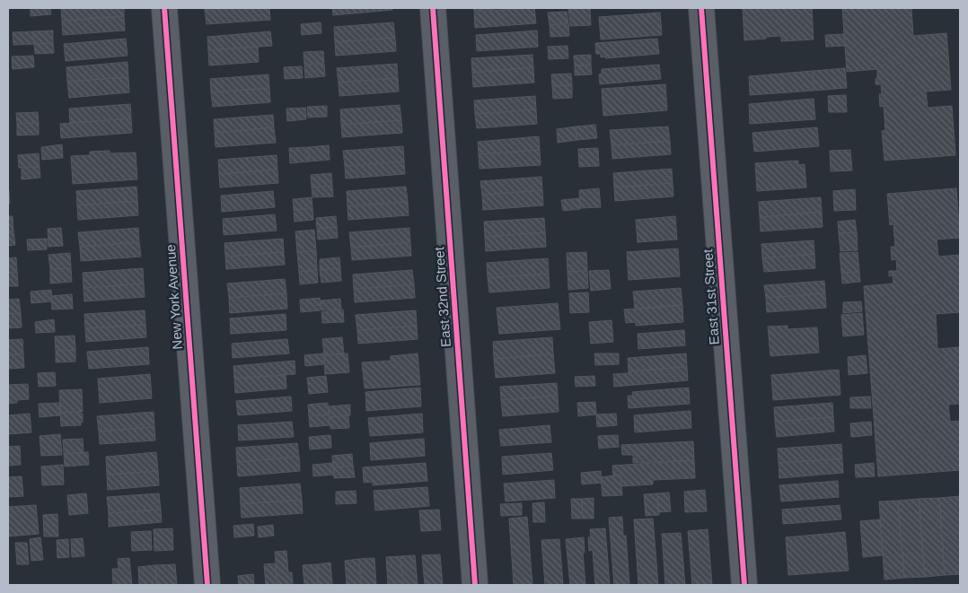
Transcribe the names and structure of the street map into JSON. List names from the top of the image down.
{
  "streets": {
    "street": ["New York Avenue", "East 32nd Street", "East 31st Street"]
  }
}
